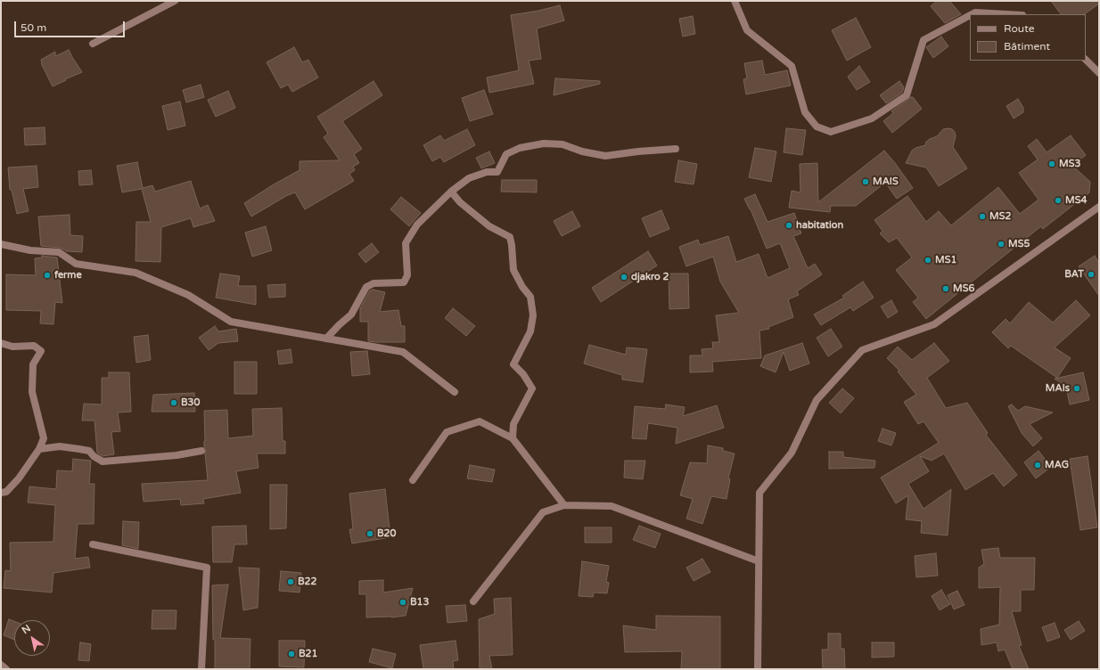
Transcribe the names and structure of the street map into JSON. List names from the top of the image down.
{
  "places": [
    "MS3",
    "MAIS",
    "MS4",
    "MS2",
    "habitation",
    "MS5",
    "MS1",
    "BAT",
    "ferme",
    "djakro 2",
    "MS6",
    "MAIs",
    "B30",
    "MAG",
    "B20",
    "B22",
    "B13",
    "B21"
  ],
  "legend": ["Route", "Bâtiment"],
  "scale_bar": "50 m",
  "north": "top left"
}
